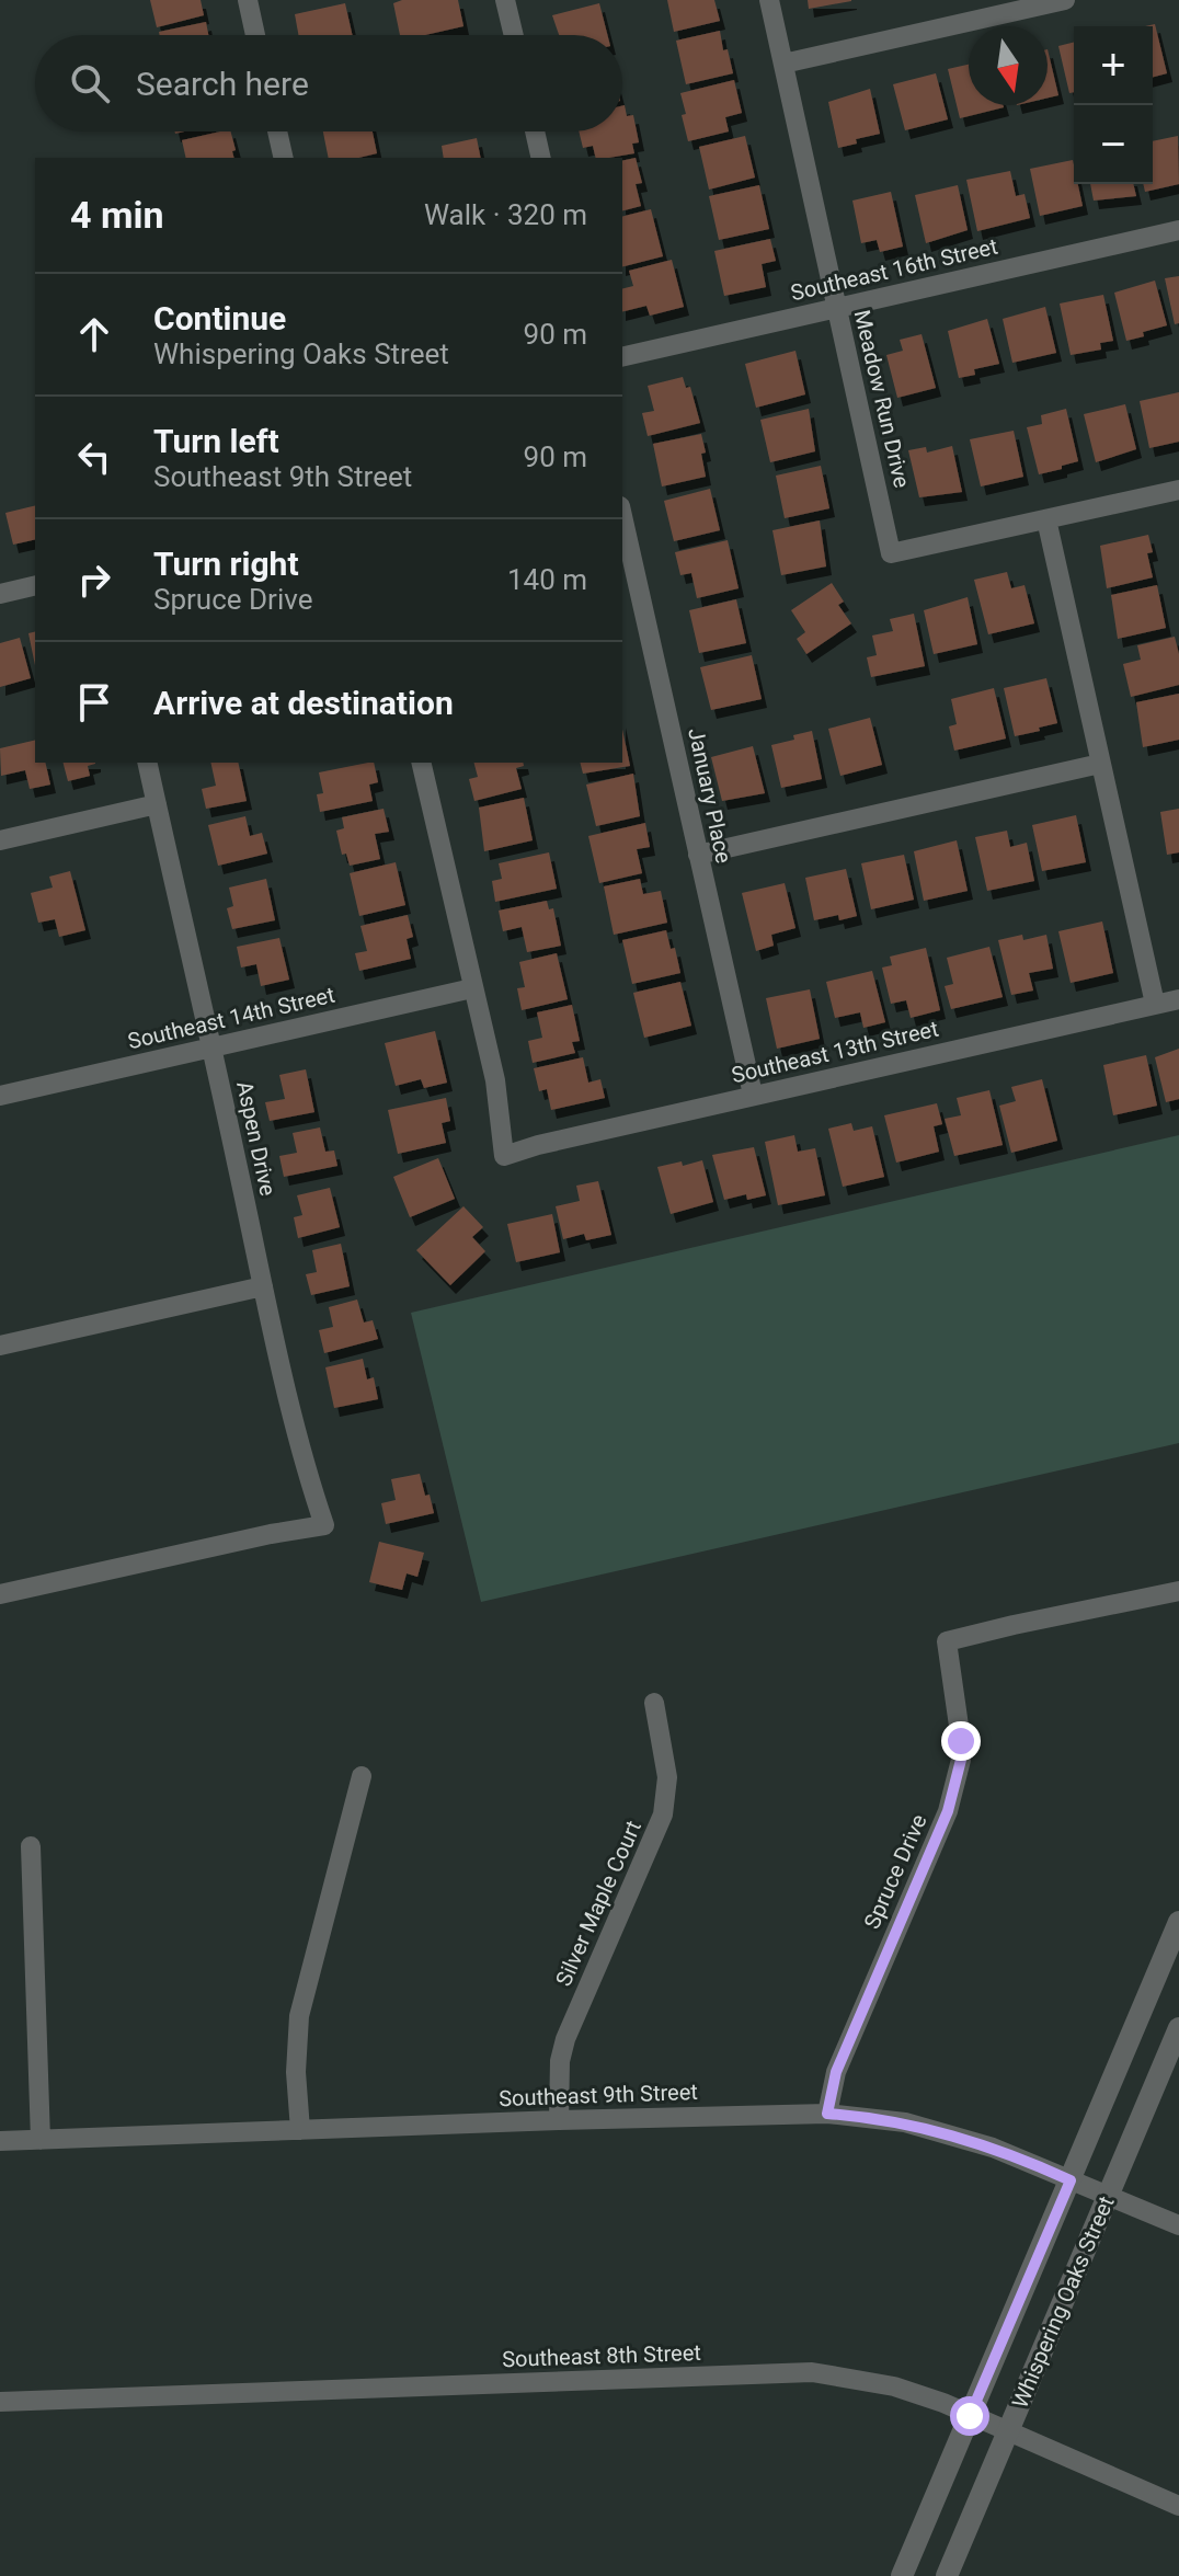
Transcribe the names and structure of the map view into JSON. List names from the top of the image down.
{
  "streets": {
    "street": [
      "Southeast 16th Street",
      "Meadow Run Drive",
      "January Place",
      "Southeast 14th Street",
      "Southeast 13th Street",
      "Aspen Drive",
      "Spruce Drive",
      "Silver Maple Court",
      "Southeast 9th Street",
      "Whispering Oaks Street",
      "Southeast 8th Street"
    ]
  },
  "crossings": [
    ["Southeast 16th Street", "Meadow Run Drive"],
    ["January Place", "Southeast 13th Street"],
    ["Southeast 14th Street", "Southeast 13th Street"],
    ["Southeast 14th Street", "Aspen Drive"],
    ["Spruce Drive", "Southeast 9th Street"],
    ["Silver Maple Court", "Southeast 9th Street"],
    ["Southeast 9th Street", "Whispering Oaks Street"],
    ["Whispering Oaks Street", "Southeast 8th Street"]
  ],
  "north": "bottom",
  "page": {
    "map_buttons": ["+", "−"],
    "search": "Search here",
    "heading": ["4 min", "Walk · 320 m"],
    "list": [
      ["Continue", "Whispering Oaks Street", "90 m"],
      ["Turn left", "Southeast 9th Street", "90 m"],
      ["Turn right", "Spruce Drive", "140 m"],
      "Arrive at destination"
    ]
  }
}
